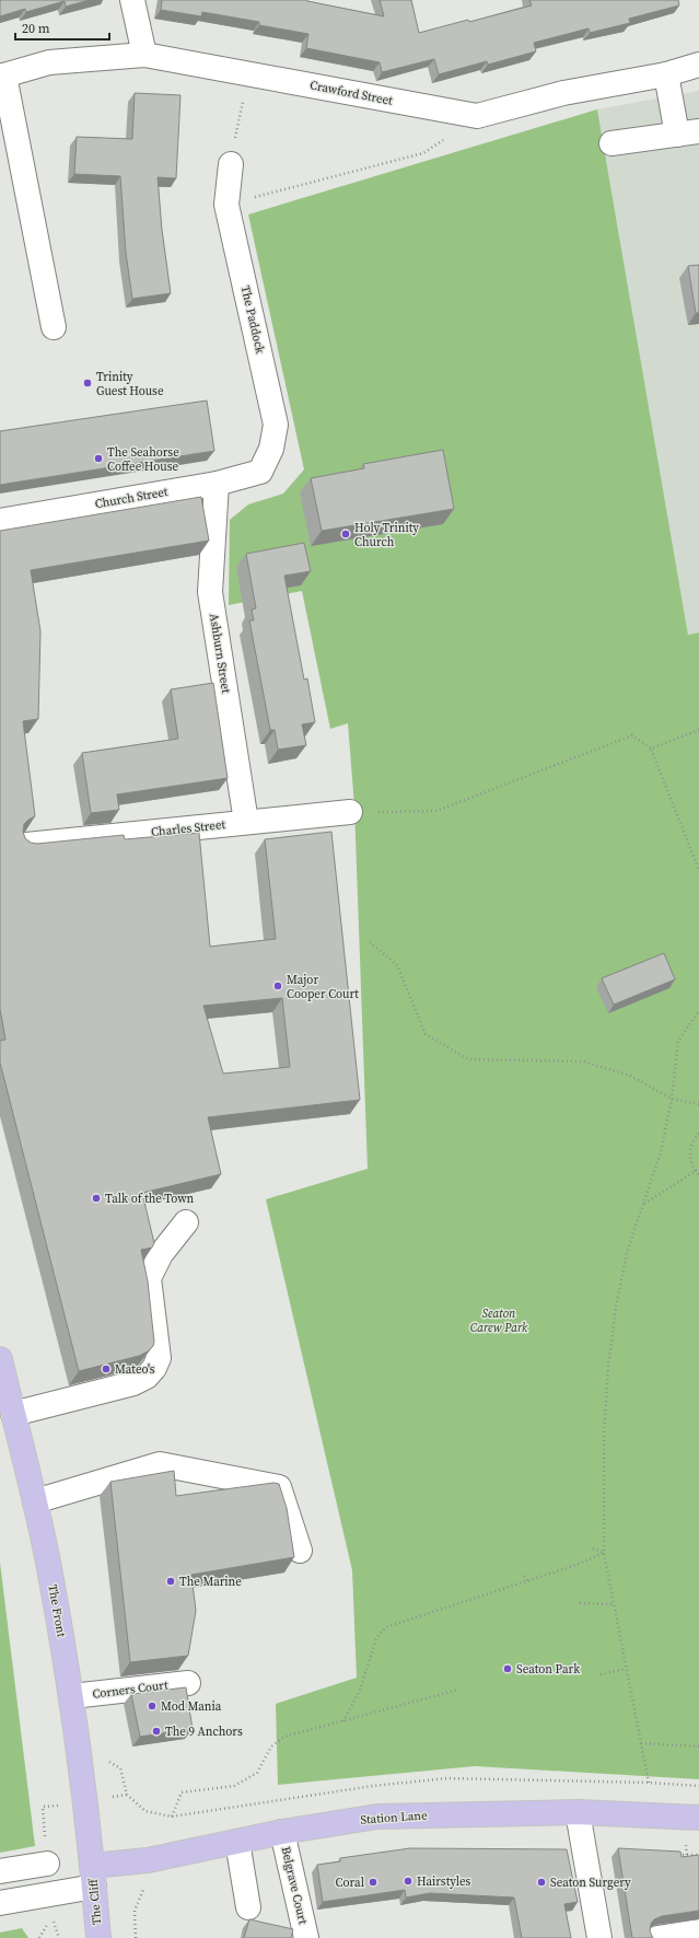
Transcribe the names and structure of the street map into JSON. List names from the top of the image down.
{
  "streets": {
    "main road": ["The Front", "Station Lane", "The Cliff"],
    "street": [
      "Crawford Street",
      "The Paddock",
      "Church Street",
      "Ashburn Street",
      "Charles Street",
      "Corners Court",
      "Belgrave Court"
    ]
  },
  "crossings": [
    ["The Paddock", "Church Street"],
    ["Church Street", "Ashburn Street"],
    ["Ashburn Street", "Charles Street"],
    ["The Front", "Corners Court"],
    ["The Front", "Station Lane"],
    ["The Front", "The Cliff"],
    ["Station Lane", "Belgrave Court"],
    ["Station Lane", "The Cliff"]
  ],
  "parks": ["Seaton Carew Park"],
  "places": [
    "Trinity Guest House",
    "The Seahorse Coffee House",
    "Holy Trinity Church",
    "Major Cooper Court",
    "Talk of the Town",
    "Mateo's",
    "The Marine",
    "Seaton Park",
    "Mod Mania",
    "The 9 Anchors",
    "Hairstyles",
    "Coral",
    "Seaton Surgery"
  ],
  "scale_bar": "20 m"
}
